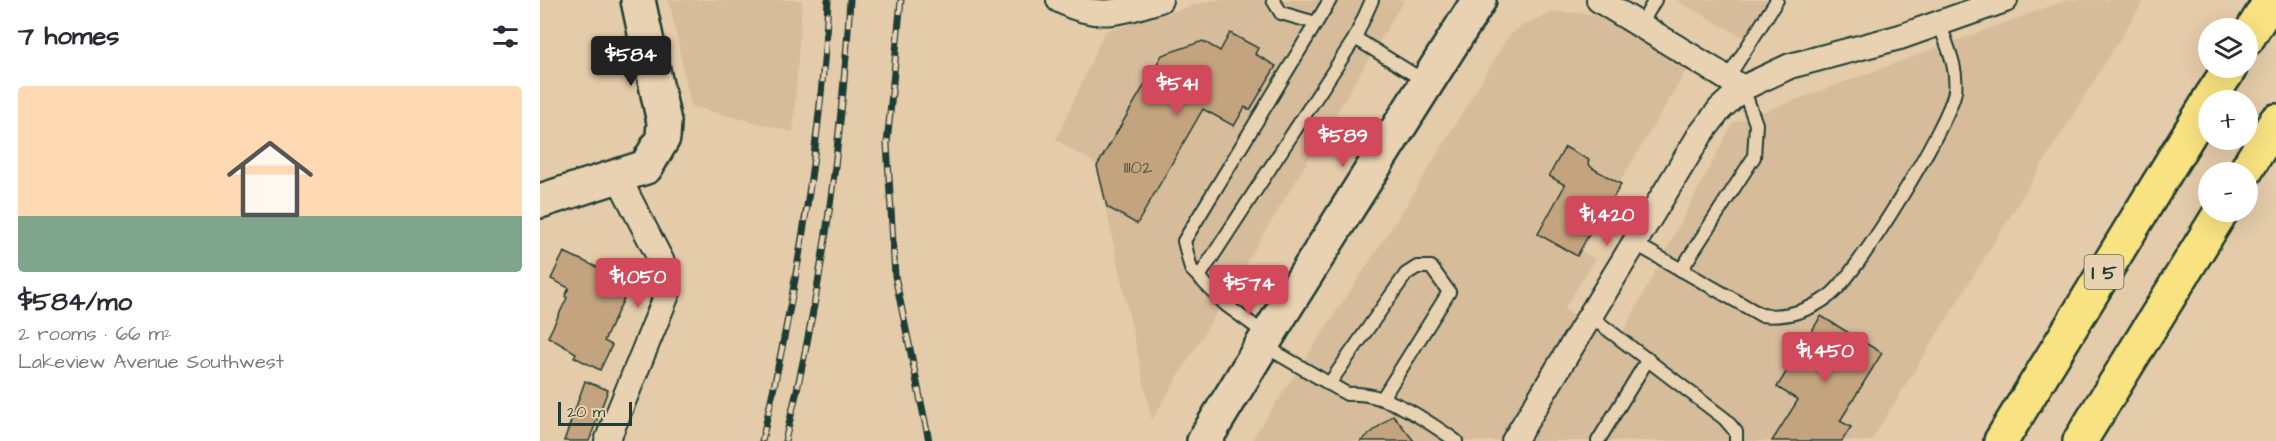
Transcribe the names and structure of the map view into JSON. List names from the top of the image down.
{
  "streets": {
    "highway": ["I 5"]
  },
  "house_numbers": ["11102"],
  "scale_bar": "20 m",
  "page": {
    "heading": "7 homes",
    "map_buttons": ["+", "−"],
    "price": [
      "$584",
      "$541",
      "$589",
      "$1,420",
      "$1,050",
      "$574",
      "$1,450"
    ],
    "list": [
      {
        "name": "$584/mo",
        "note": "2 rooms · 66 m² · Lakeview Avenue Southwest"
      }
    ],
    "scale": "20 m"
  }
}
